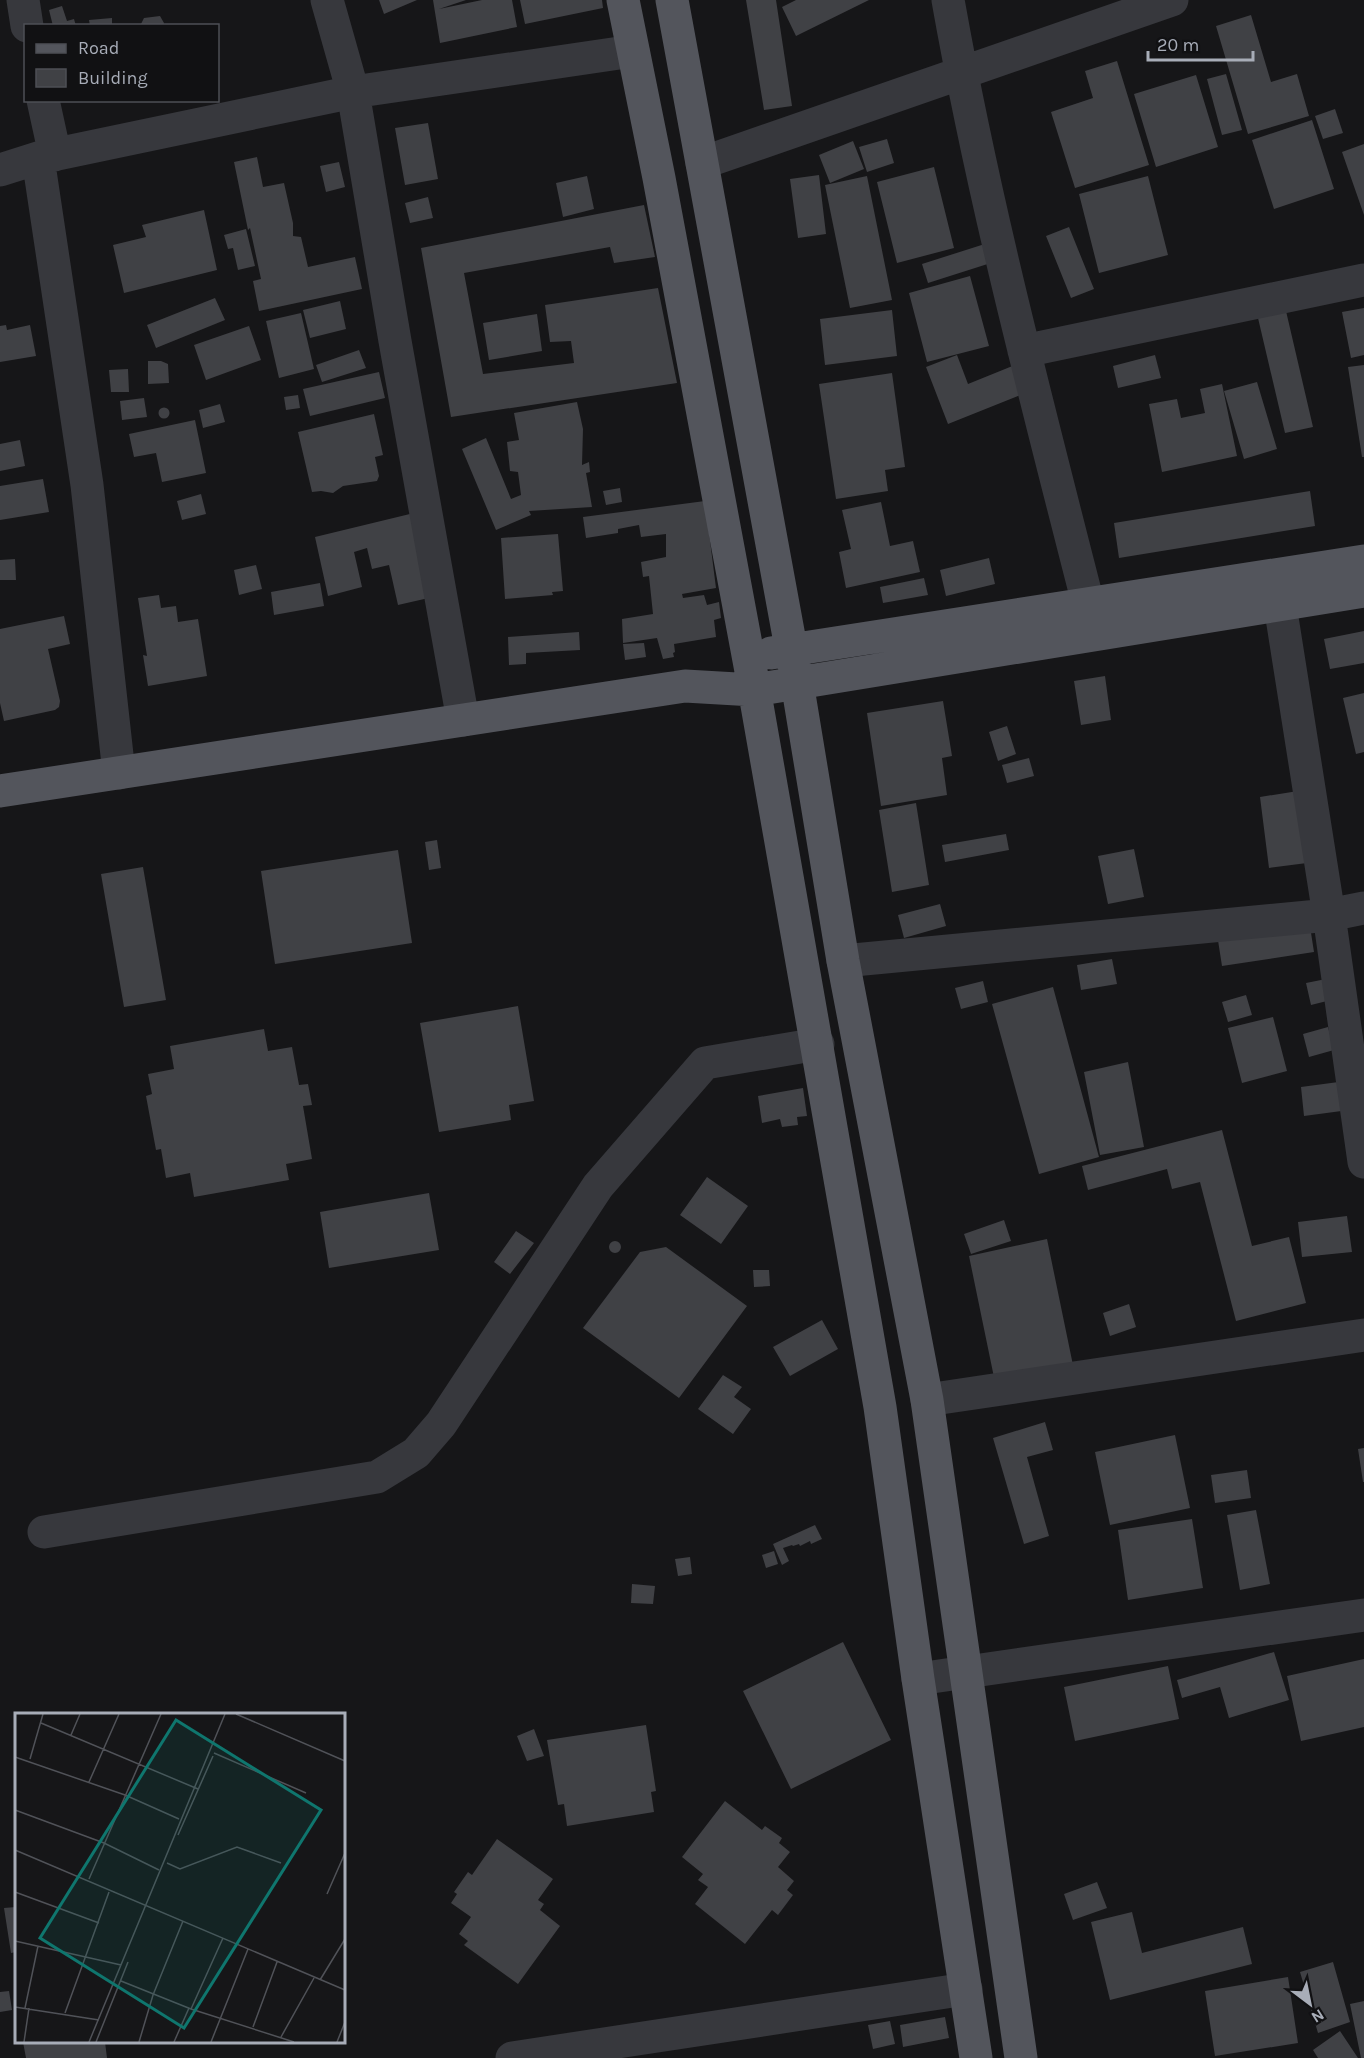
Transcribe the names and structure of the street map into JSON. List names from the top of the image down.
{
  "legend": ["Road", "Building"],
  "scale_bar": "20 m",
  "north": "bottom right"
}
